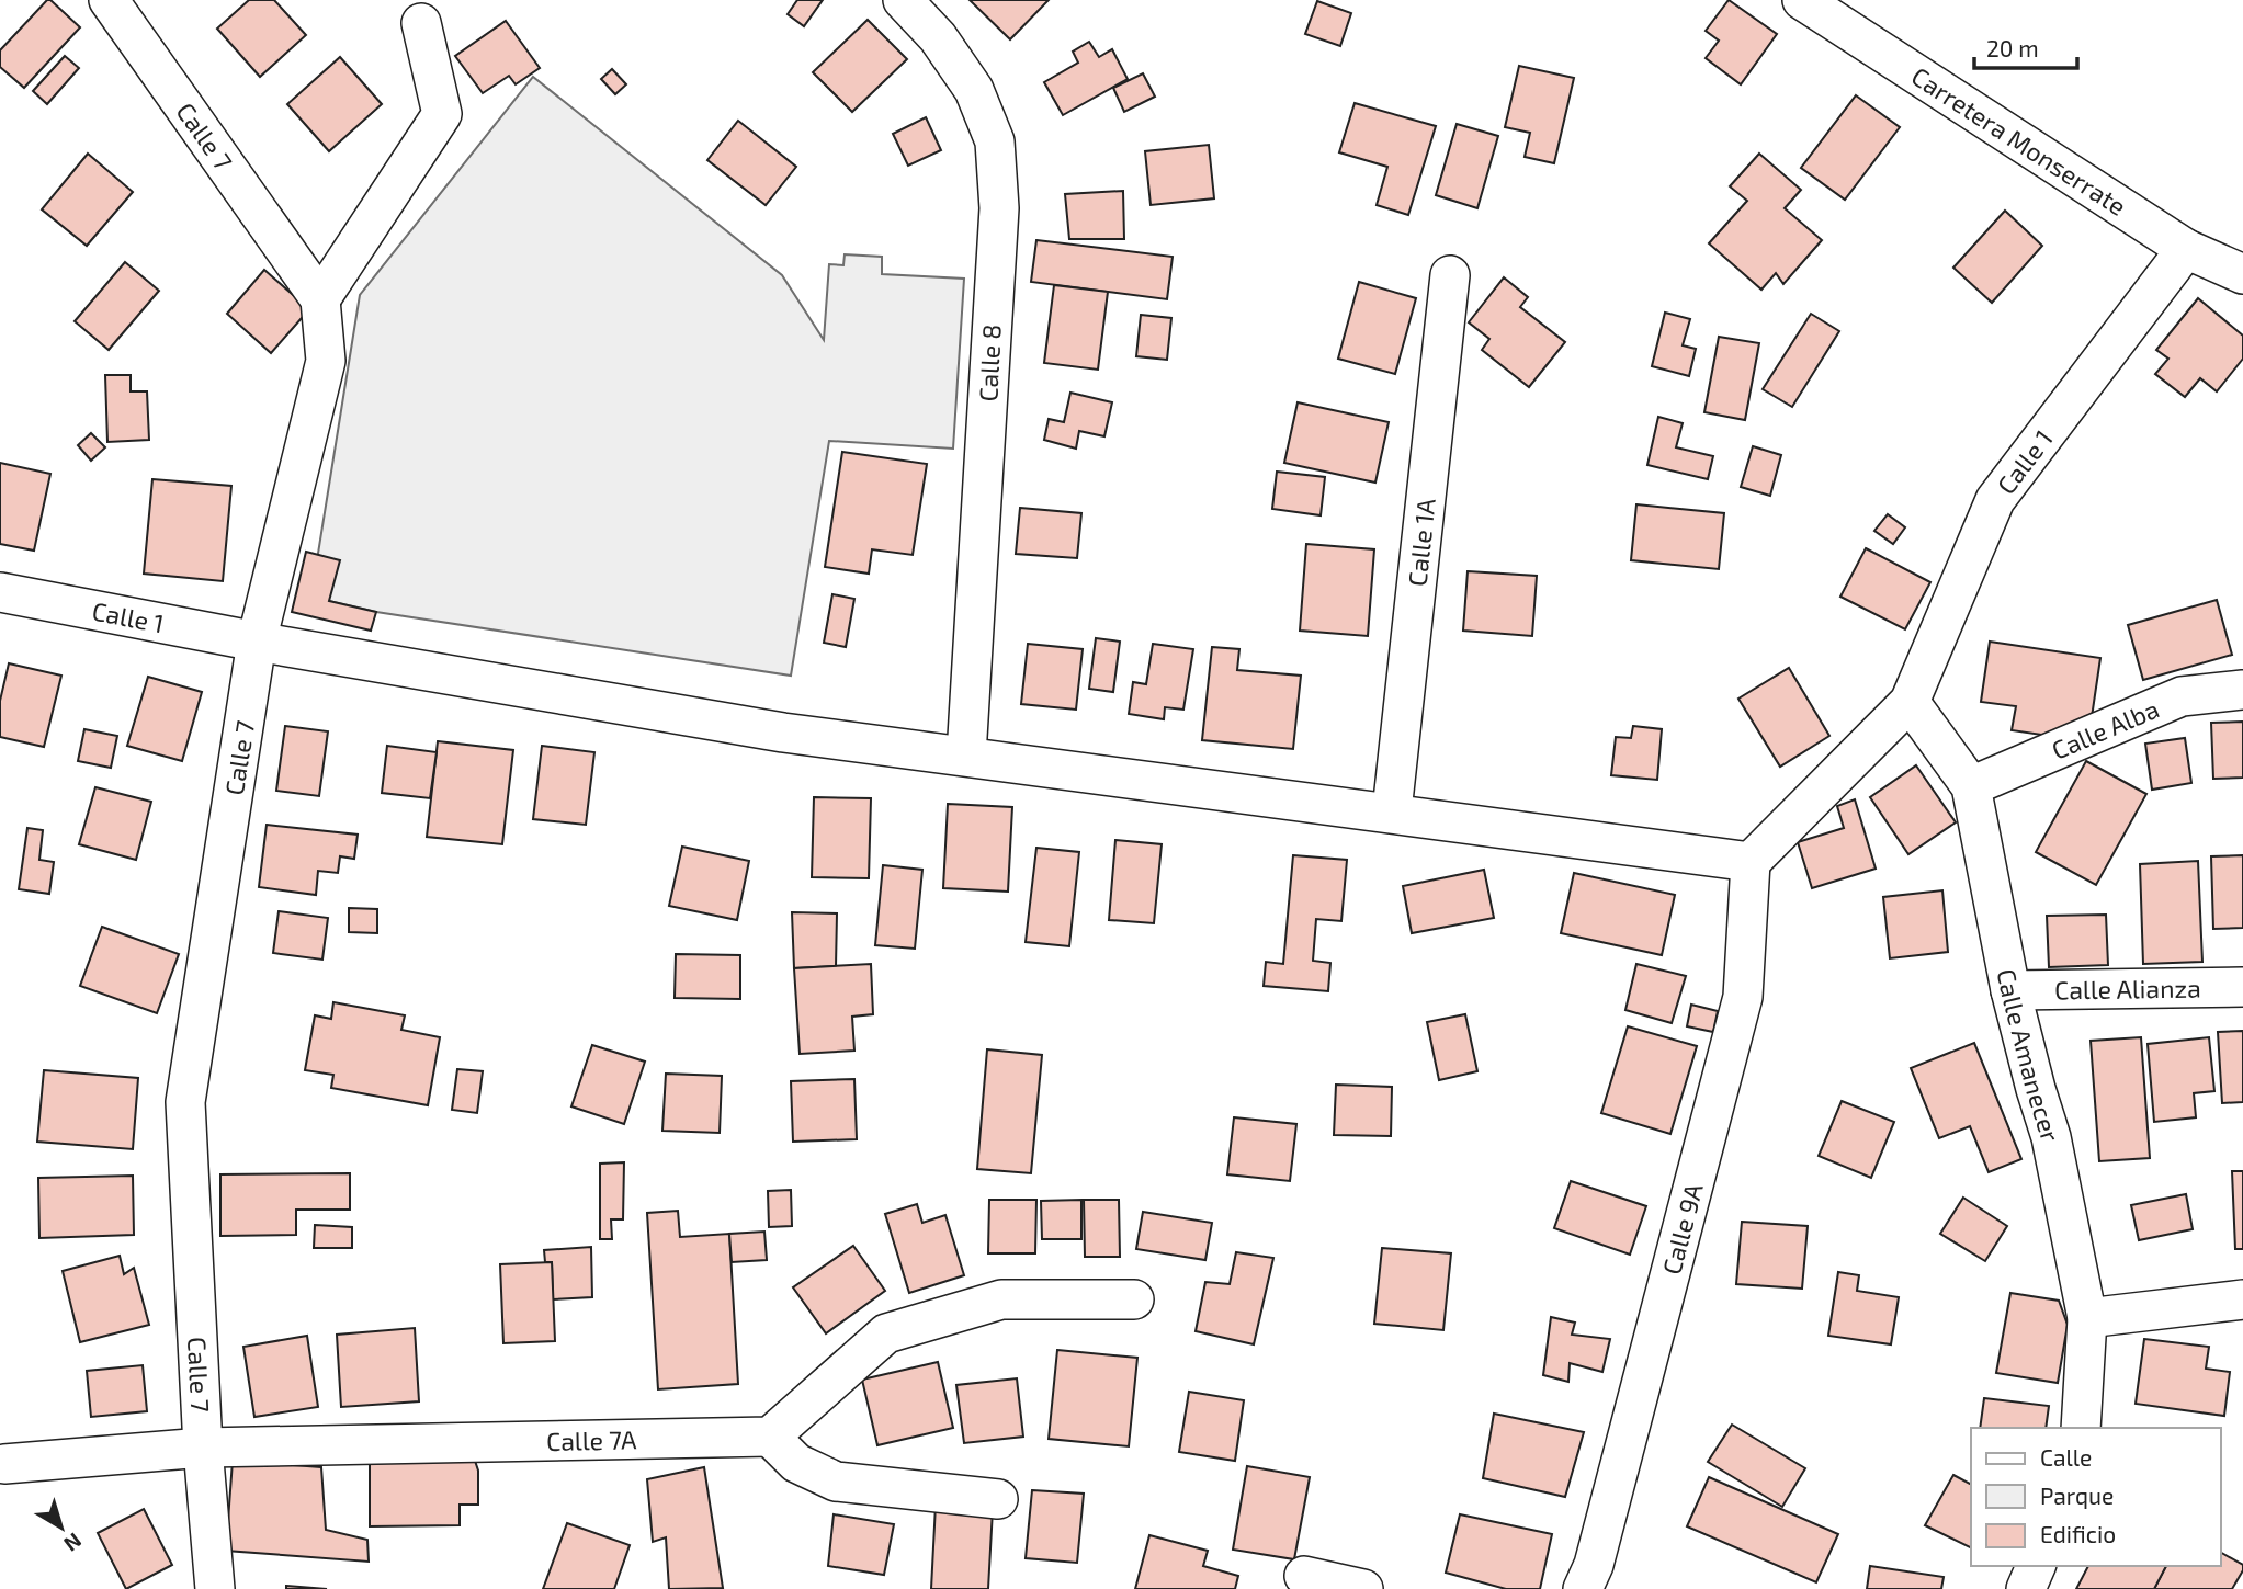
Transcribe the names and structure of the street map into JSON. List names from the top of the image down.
{
  "streets": {
    "street": [
      "Calle 7",
      "Carretera Monserrate",
      "Calle 8",
      "Calle 1",
      "Calle 1A",
      "Calle Alba",
      "Calle Alianza",
      "Calle Amanecer",
      "Calle 9A",
      "Calle 7A"
    ]
  },
  "crossings": [
    ["Calle 7", "Calle 1"],
    ["Calle 7", "Calle 7A"],
    ["Carretera Monserrate", "Calle 1"],
    ["Calle 8", "Calle 1"],
    ["Calle 1", "Calle 1A"],
    ["Calle 1", "Calle Amanecer"],
    ["Calle 1", "Calle 9A"],
    ["Calle Alba", "Calle Amanecer"],
    ["Calle Alianza", "Calle Amanecer"]
  ],
  "legend": ["Calle", "Parque", "Edificio"],
  "scale_bar": "20 m",
  "north": "bottom right"
}
